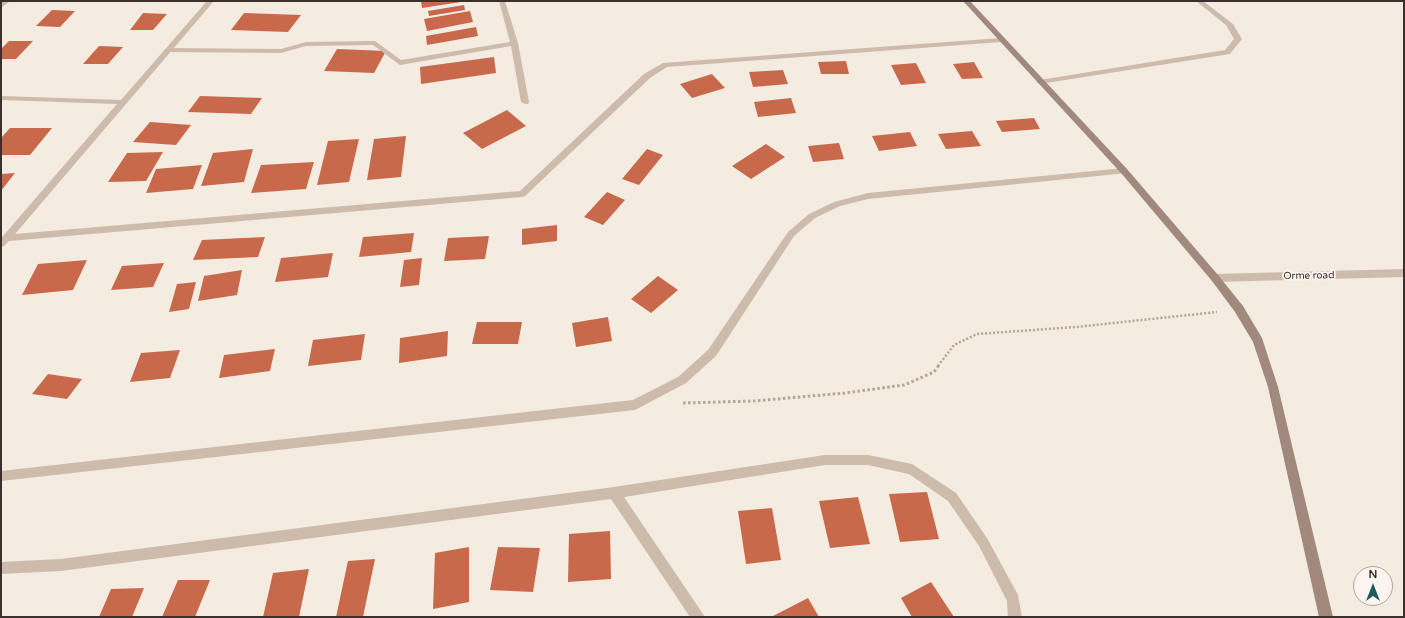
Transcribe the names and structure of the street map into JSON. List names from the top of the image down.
{
  "streets": {
    "street": ["Orme road"]
  },
  "north": "top"
}
